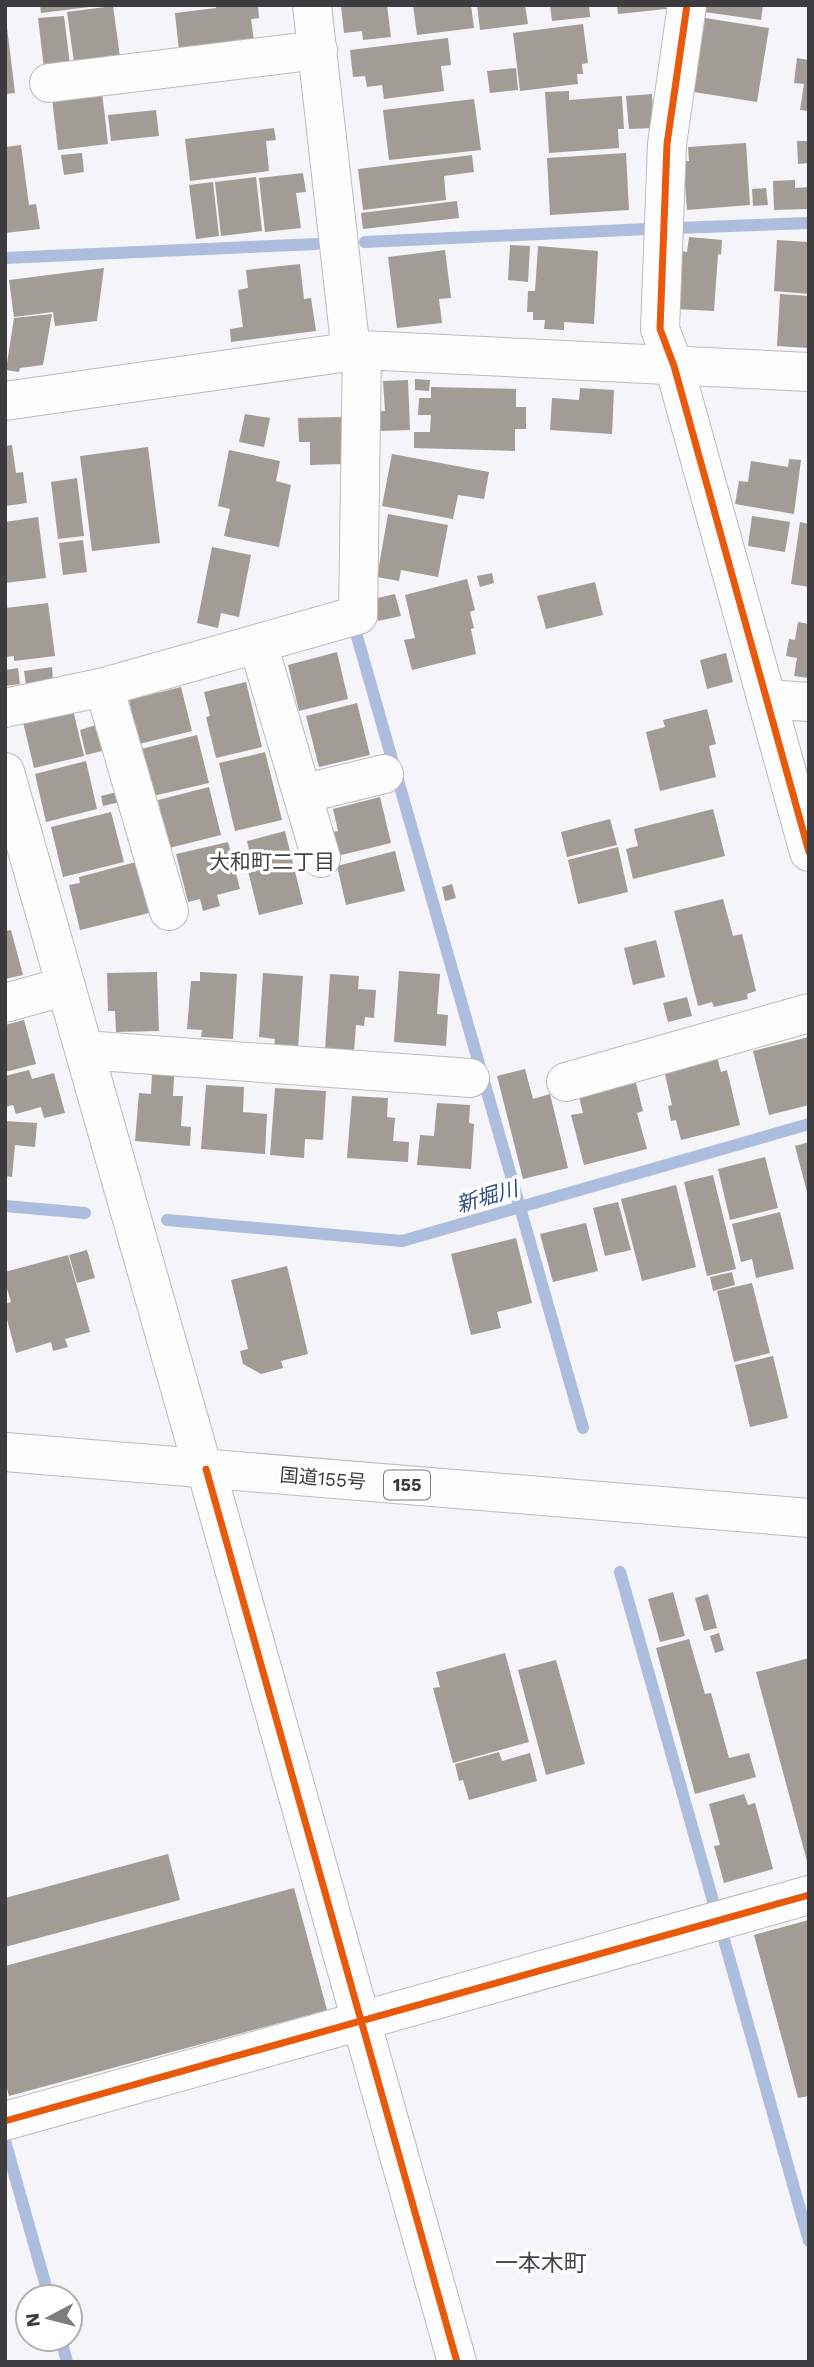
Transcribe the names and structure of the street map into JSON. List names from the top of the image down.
{
  "streets": {
    "main road": ["国道155号", "155"]
  },
  "districts": ["大和町二丁目", "一本木町"],
  "water": ["新堀川"],
  "north": "left"
}
